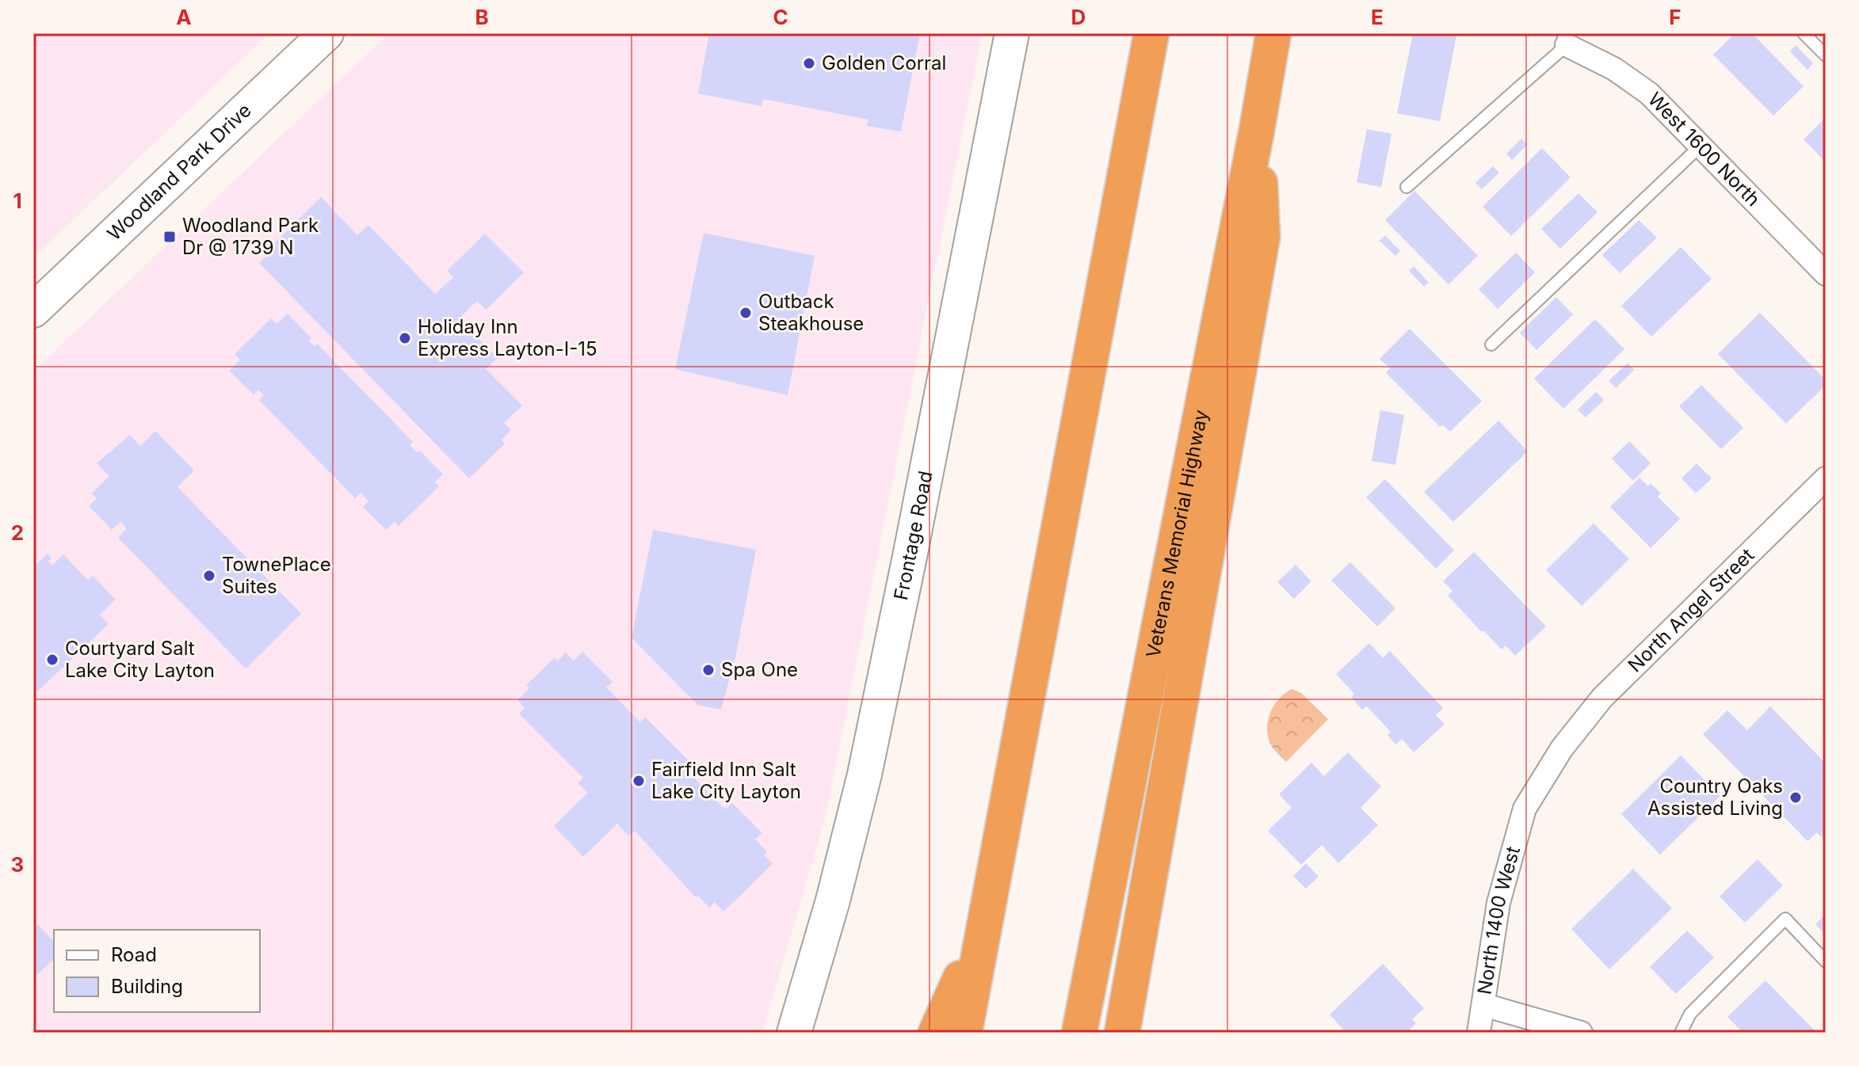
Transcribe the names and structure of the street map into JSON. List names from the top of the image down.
{
  "streets": {
    "highway": ["Veterans Memorial Highway"],
    "street": [
      "West 1600 North",
      "Woodland Park Drive",
      "Frontage Road",
      "North Angel Street",
      "North 1400 West"
    ]
  },
  "crossings": [
    ["North Angel Street", "North 1400 West"]
  ],
  "places": {
    "other": [
      "Golden Corral",
      "Outback Steakhouse",
      "Holiday Inn Express Layton-I-15",
      "TownePlace Suites",
      "Courtyard Salt Lake City Layton",
      "Spa One",
      "Fairfield Inn Salt Lake City Layton",
      "Country Oaks Assisted Living"
    ],
    "transit": ["Woodland Park Dr @ 1739 N"]
  },
  "legend": ["Road", "Building"],
  "grid": {
    "columns": [
      "A",
      "B",
      "C",
      "D",
      "E",
      "F"
    ],
    "rows": ["1", "2", "3"]
  }
}
